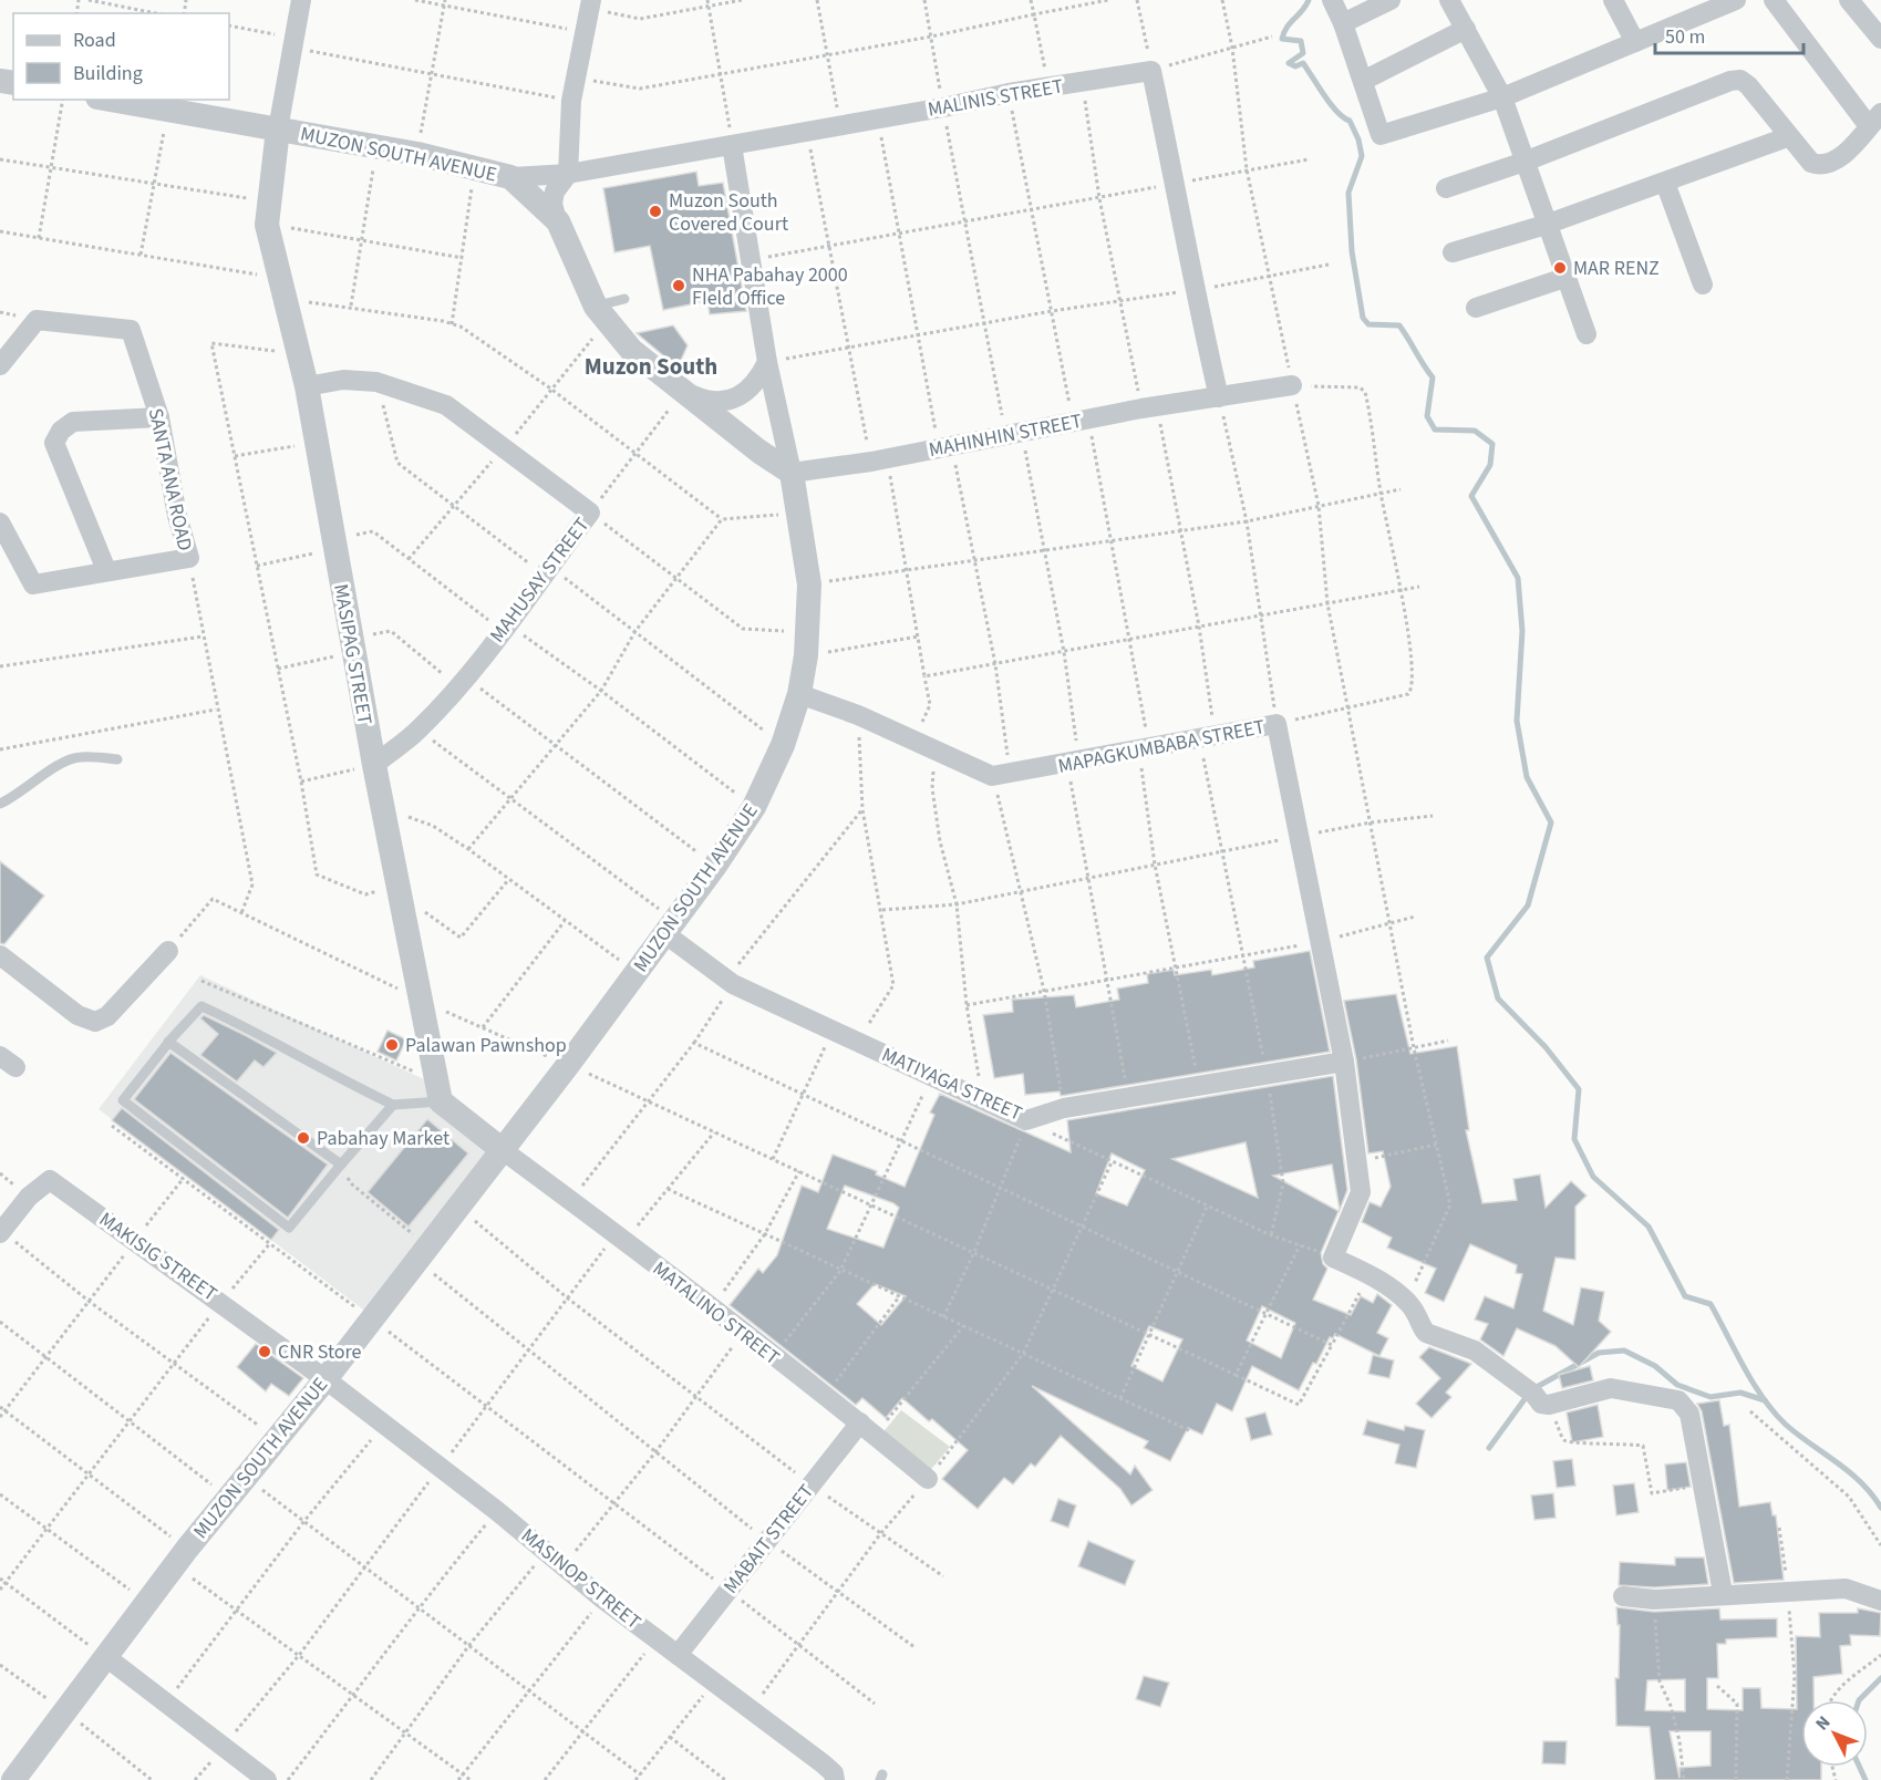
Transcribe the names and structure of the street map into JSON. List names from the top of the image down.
{
  "streets": {
    "street": [
      "MALINIS STREET",
      "MUZON SOUTH AVENUE",
      "MAHINHIN STREET",
      "SANTA ANA ROAD",
      "MAHUSAY STREET",
      "MASIPAG STREET",
      "MAPAGKUMBABA STREET",
      "MATIYAGA STREET",
      "MAKISIG STREET",
      "MATALINO STREET",
      "MABAIT STREET",
      "MASINOP STREET"
    ]
  },
  "crossings": [
    ["MALINIS STREET", "MUZON SOUTH AVENUE"],
    ["MUZON SOUTH AVENUE", "MAHINHIN STREET"],
    ["MUZON SOUTH AVENUE", "MASIPAG STREET"],
    ["MUZON SOUTH AVENUE", "MATIYAGA STREET"],
    ["MUZON SOUTH AVENUE", "MAKISIG STREET"],
    ["MUZON SOUTH AVENUE", "MATALINO STREET"],
    ["MUZON SOUTH AVENUE", "MASINOP STREET"],
    ["MAHUSAY STREET", "MASIPAG STREET"],
    ["MAPAGKUMBABA STREET", "MATIYAGA STREET"],
    ["MAKISIG STREET", "MASINOP STREET"],
    ["MATALINO STREET", "MABAIT STREET"],
    ["MABAIT STREET", "MASINOP STREET"]
  ],
  "districts": ["Muzon South"],
  "places": [
    "Muzon South Covered Court",
    "MAR RENZ",
    "NHA Pabahay 2000 FIeld Office",
    "Palawan Pawnshop",
    "Pabahay Market",
    "CNR Store"
  ],
  "legend": ["Road", "Building"],
  "scale_bar": "50 m",
  "north": "top left"
}
